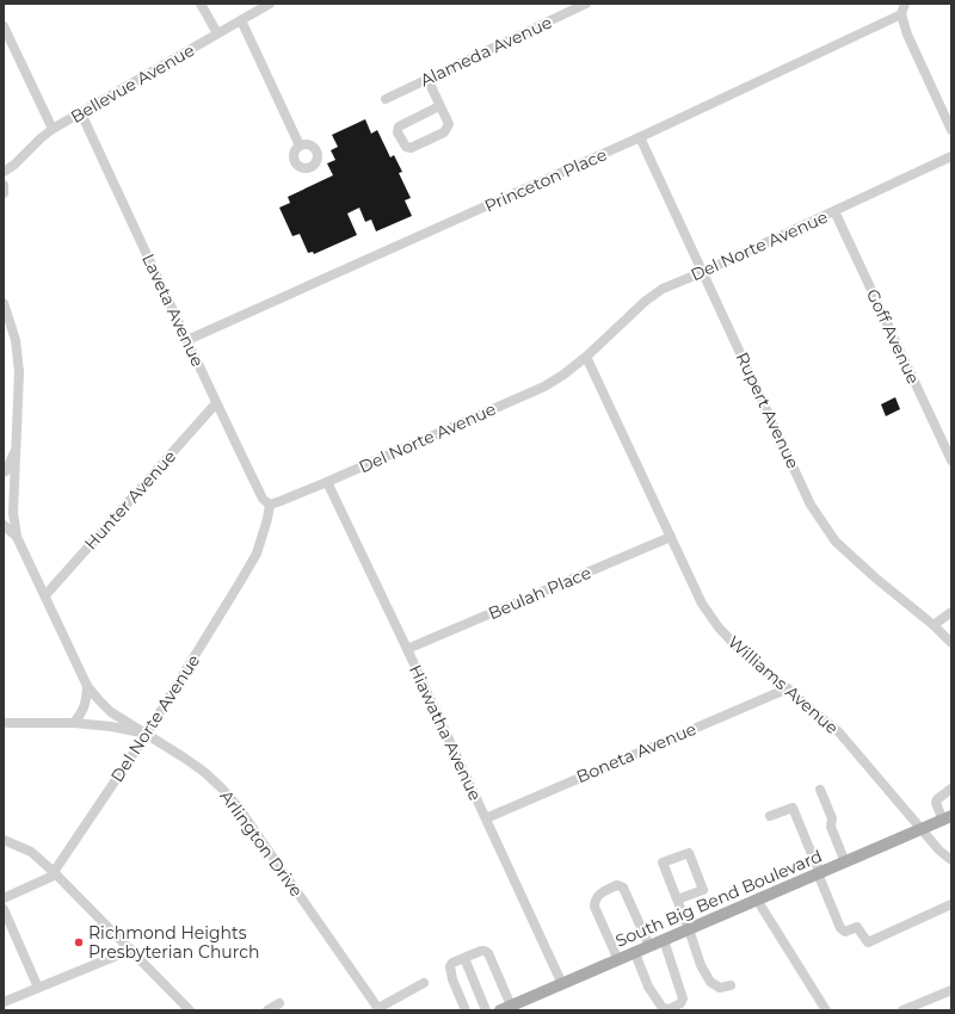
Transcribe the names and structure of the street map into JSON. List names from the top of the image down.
{
  "streets": {
    "main road": ["South Big Bend Boulevard"],
    "street": [
      "Alameda Avenue",
      "Bellevue Avenue",
      "Princeton Place",
      "Del Norte Avenue",
      "Laveta Avenue",
      "Goff Avenue",
      "Rupert Avenue",
      "Hunter Avenue",
      "Beulah Place",
      "Williams Avenue",
      "Hiawatha Avenue",
      "Boneta Avenue",
      "Arlington Drive"
    ]
  },
  "crossings": [
    ["Bellevue Avenue", "Laveta Avenue"],
    ["Princeton Place", "Laveta Avenue"],
    ["Princeton Place", "Rupert Avenue"],
    ["Del Norte Avenue", "Laveta Avenue"],
    ["Del Norte Avenue", "Goff Avenue"],
    ["Del Norte Avenue", "Rupert Avenue"],
    ["Del Norte Avenue", "Williams Avenue"],
    ["Del Norte Avenue", "Hiawatha Avenue"],
    ["Del Norte Avenue", "Arlington Drive"],
    ["Laveta Avenue", "Hunter Avenue"],
    ["Hunter Avenue", "Arlington Drive"],
    ["Beulah Place", "Williams Avenue"],
    ["Beulah Place", "Hiawatha Avenue"],
    ["Williams Avenue", "Boneta Avenue"],
    ["Williams Avenue", "South Big Bend Boulevard"],
    ["Hiawatha Avenue", "Boneta Avenue"],
    ["Hiawatha Avenue", "South Big Bend Boulevard"]
  ],
  "places": ["Richmond Heights Presbyterian Church"]
}
